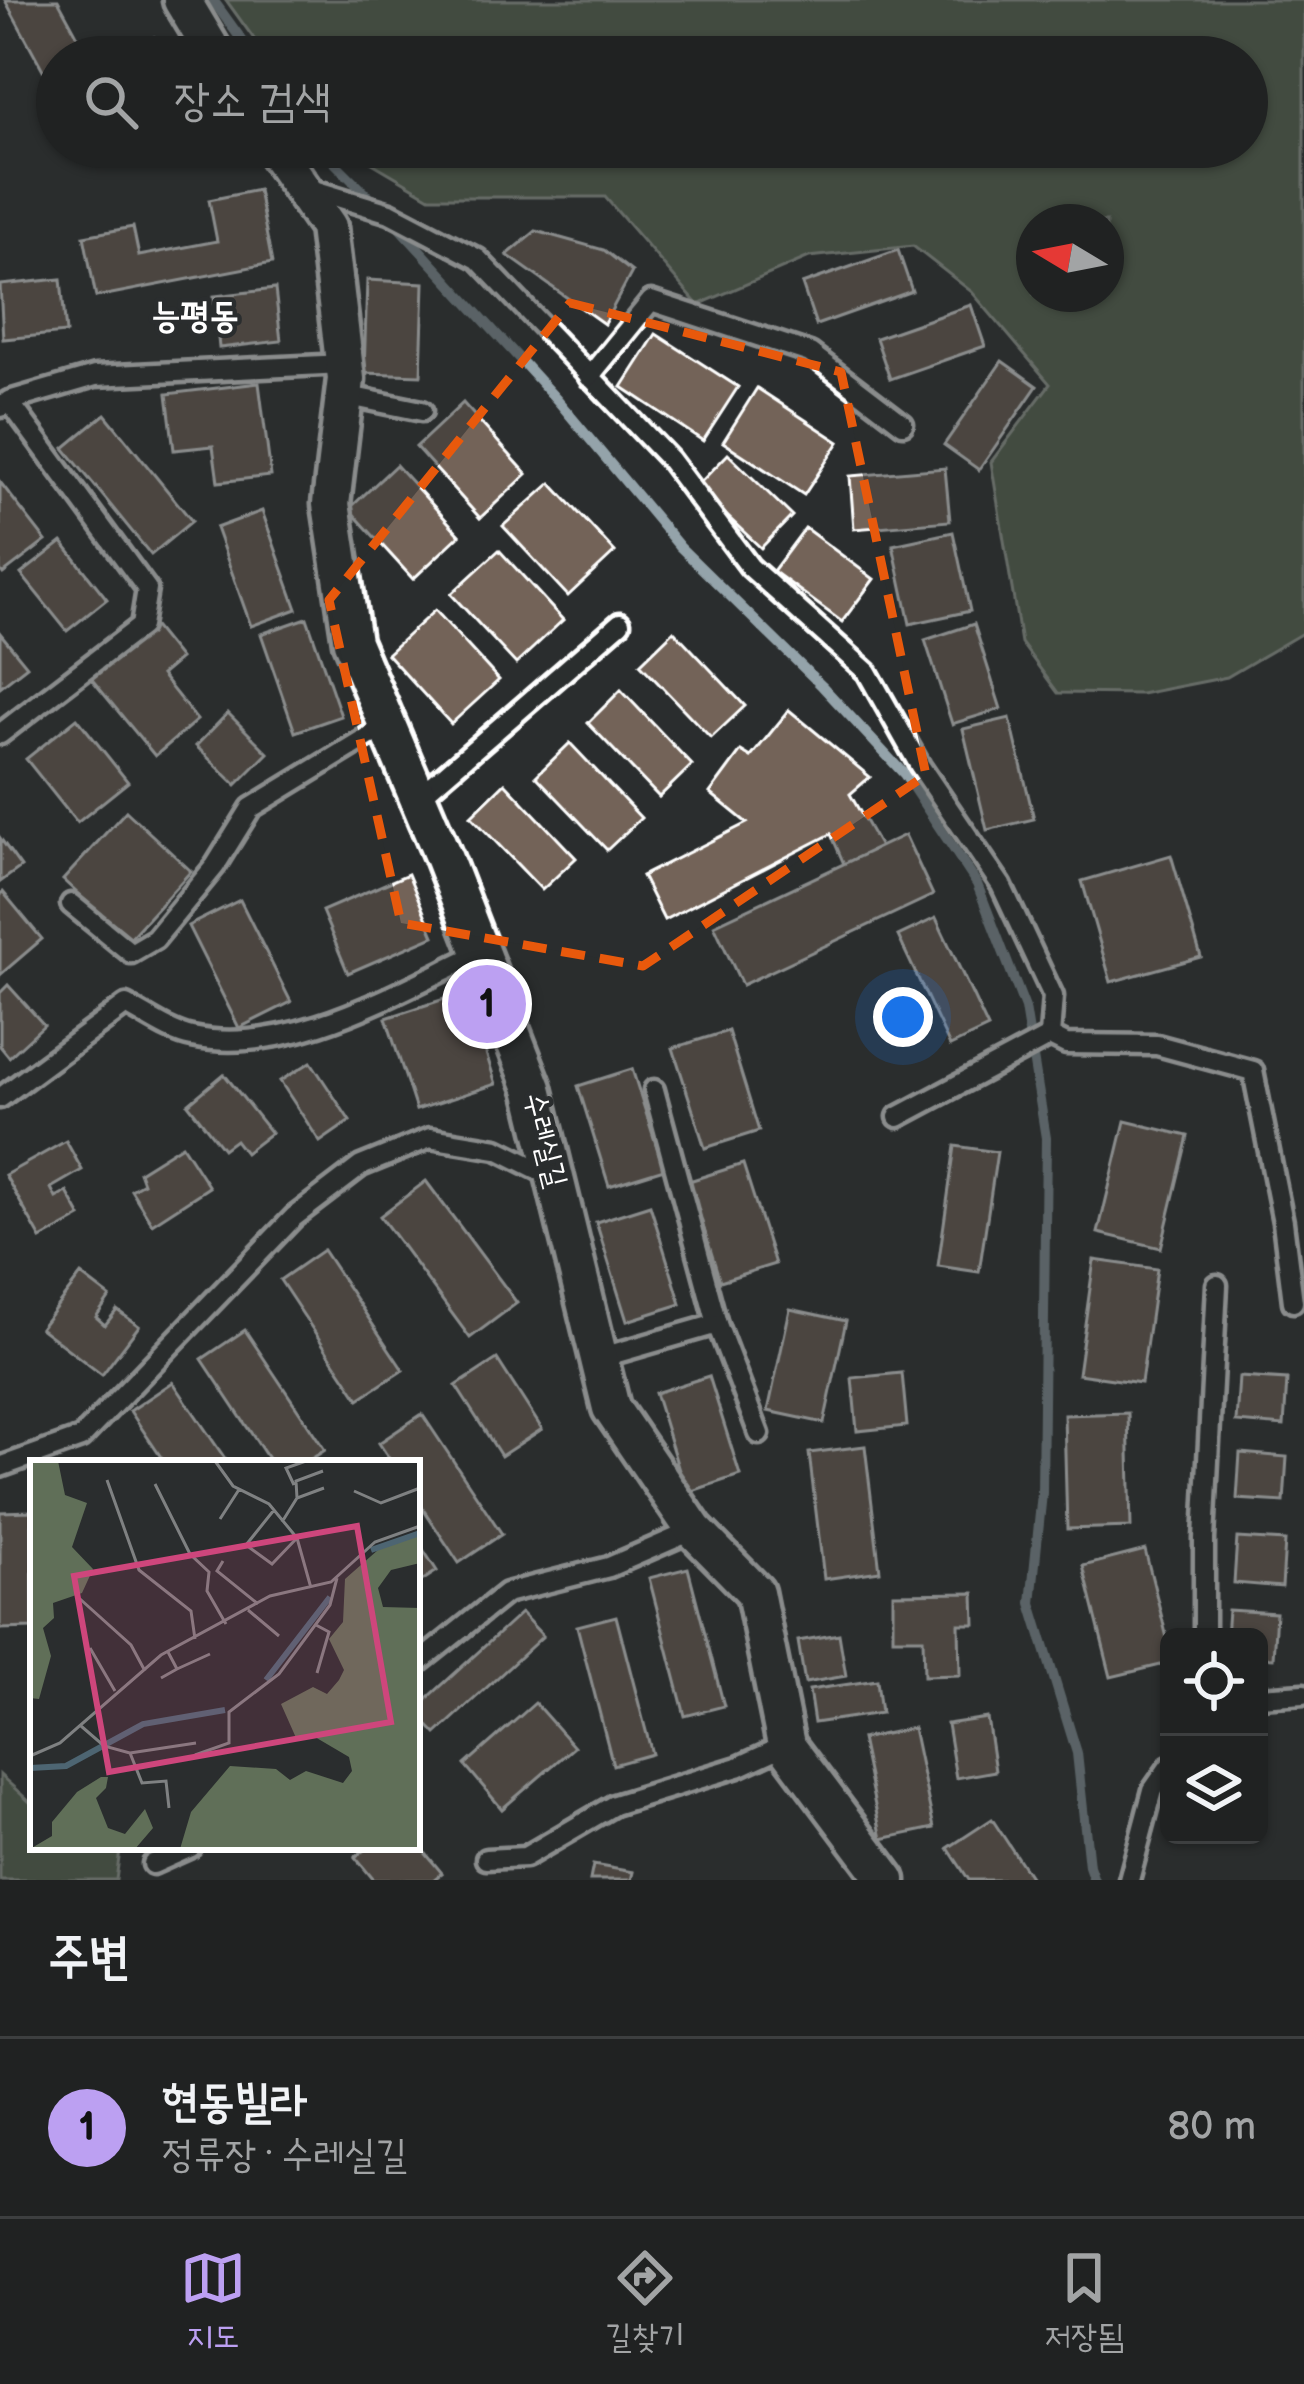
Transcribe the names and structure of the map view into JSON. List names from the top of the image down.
{
  "streets": {
    "street": ["수레실길"]
  },
  "districts": ["능평동"],
  "north": "left",
  "page": {
    "search": "장소 검색",
    "pins": "1",
    "heading": "주변",
    "list": [
      {
        "mark": "1",
        "name": "현동빌라",
        "note": "정류장 · 수레실길",
        "value": "80 m"
      }
    ],
    "nav": ["지도", "길찾기", "저장됨"]
  }
}
